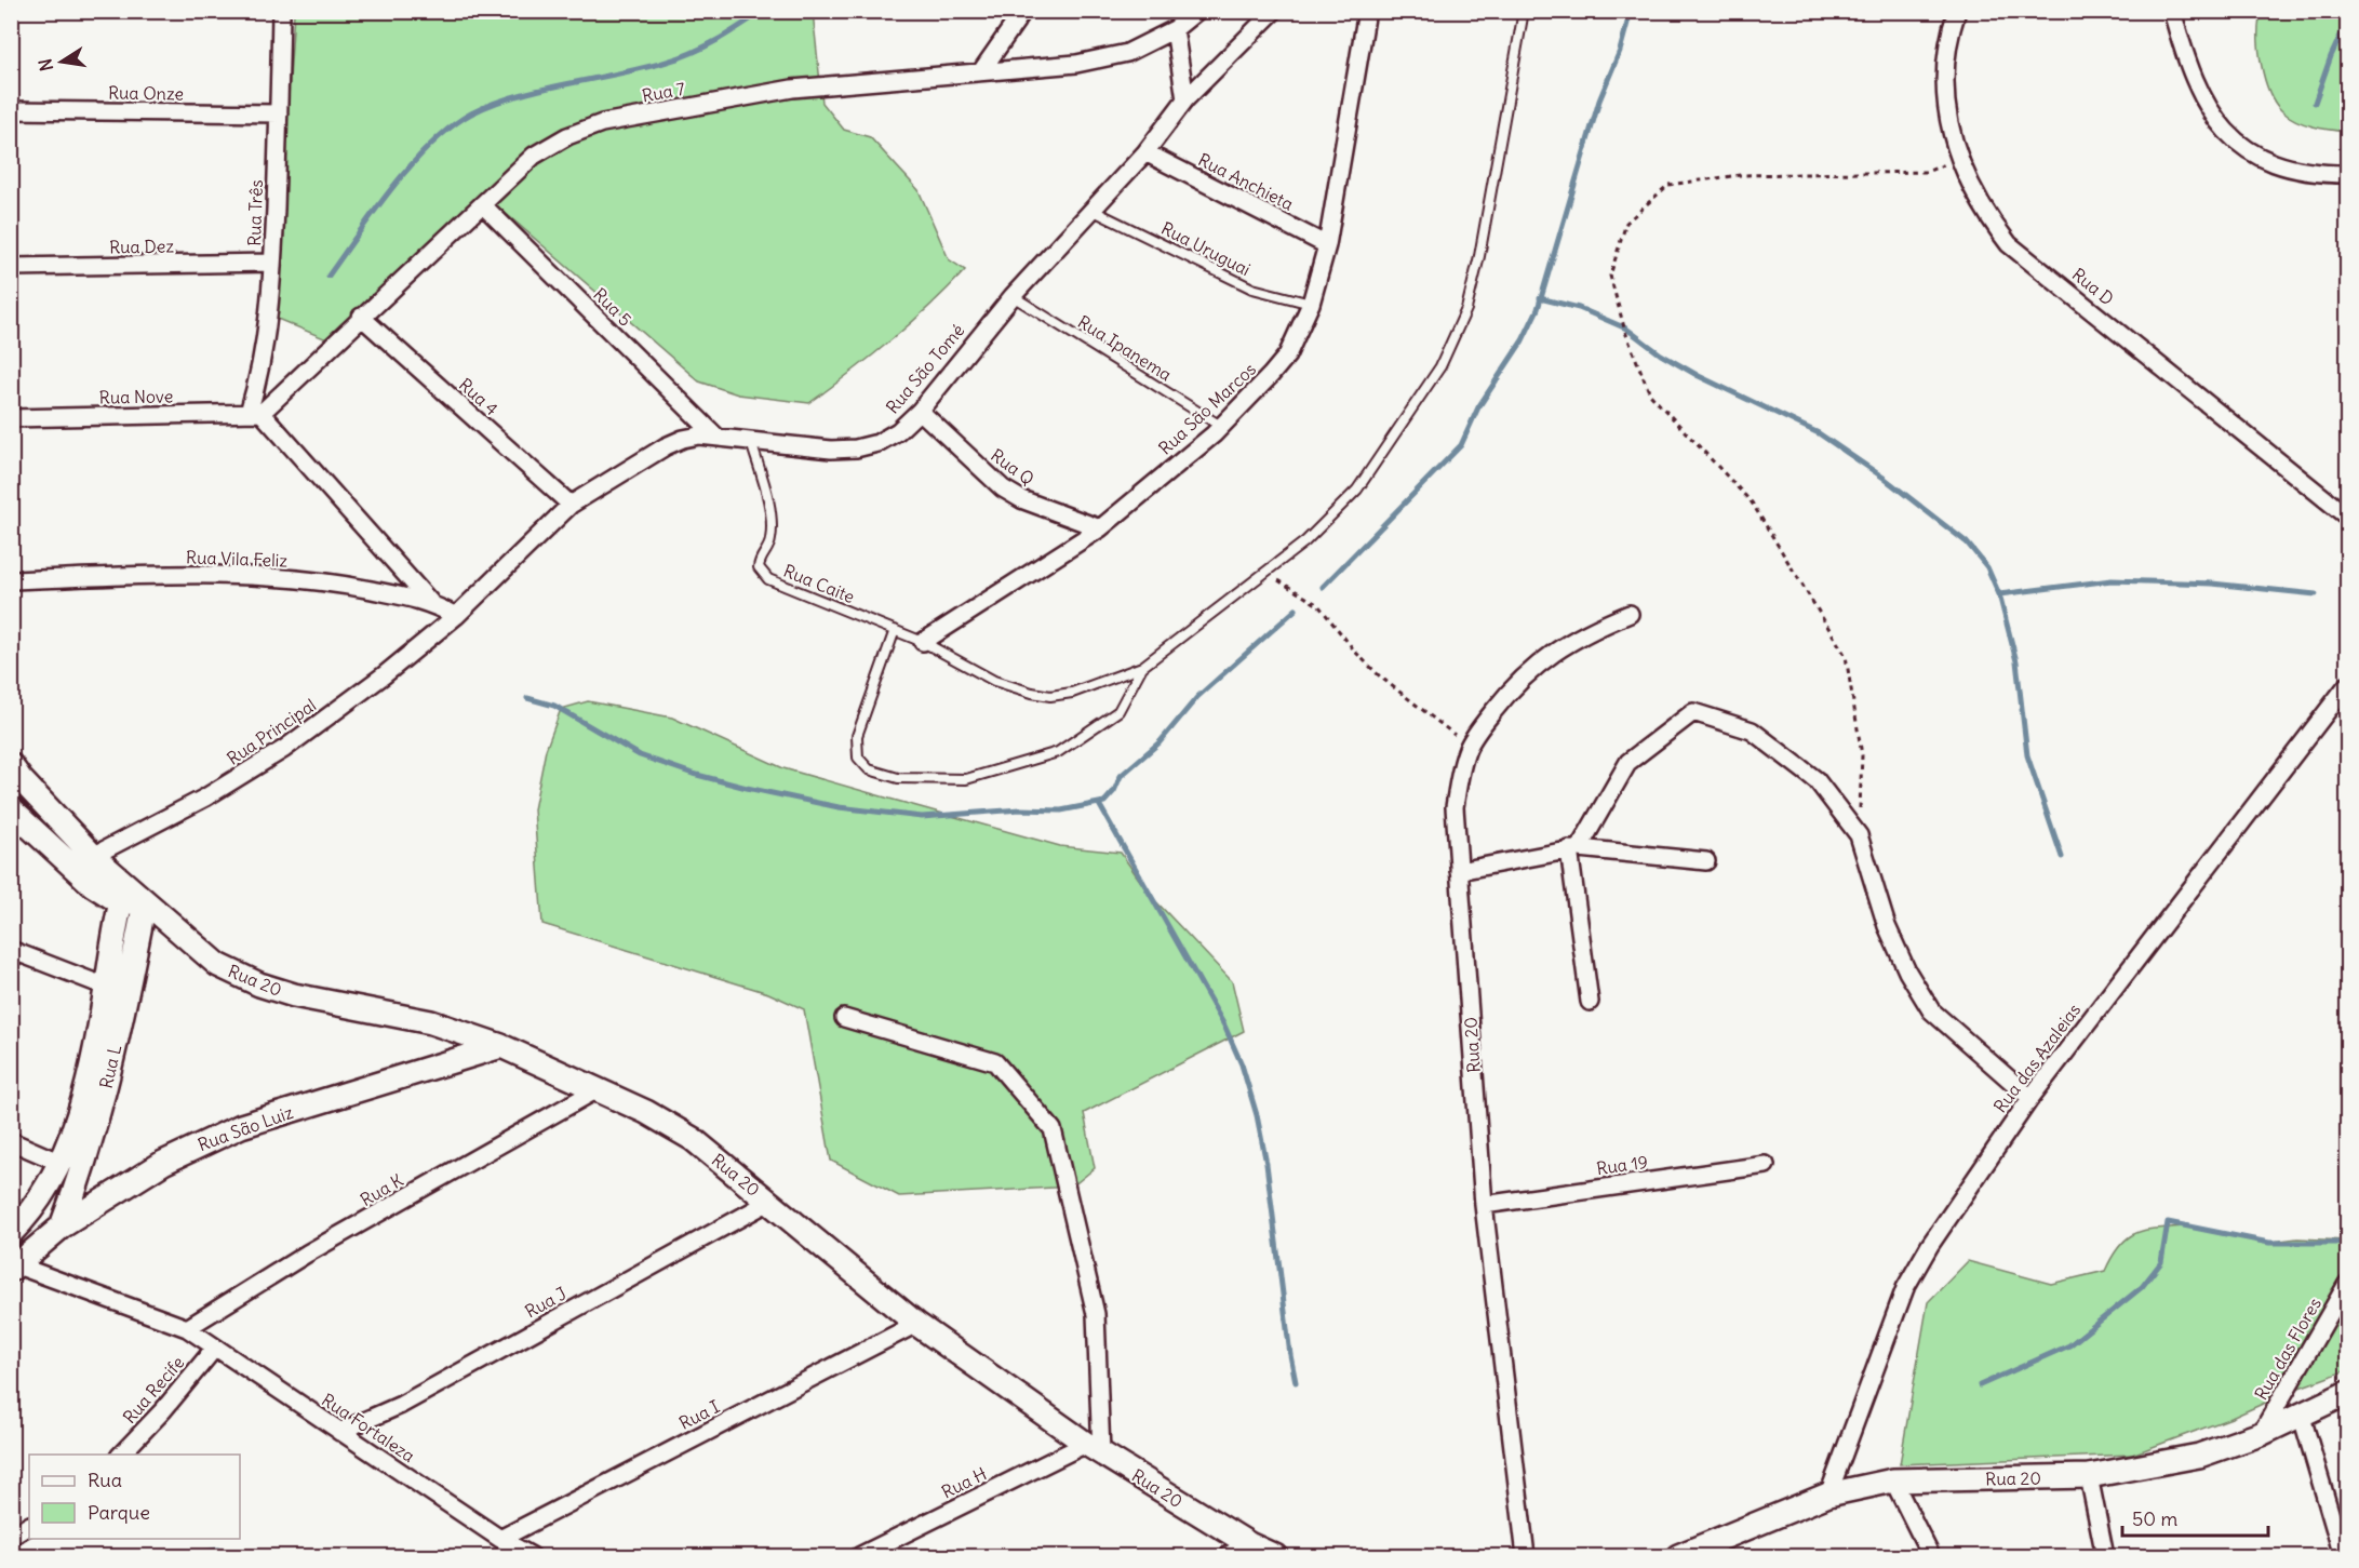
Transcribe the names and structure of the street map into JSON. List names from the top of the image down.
{
  "streets": {
    "street": [
      "Rua 7",
      "Rua Onze",
      "Rua Anchieta",
      "Rua Três",
      "Rua Dez",
      "Rua D",
      "Rua 5",
      "Rua São Tomé",
      "Rua Nove",
      "Rua 4",
      "Rua São Marcos",
      "Rua Q",
      "Rua Vila Feliz",
      "Rua Principal",
      "Rua 20",
      "Rua das Azaleias",
      "Rua L",
      "Rua São Luiz",
      "Rua 19",
      "Rua K",
      "Rua J",
      "Rua das Flores",
      "Rua Recife",
      "Rua I",
      "Rua Fortaleza",
      "Rua H"
    ],
    "lane": ["Rua Uruguai", "Rua Ipanema", "Rua Caite"]
  },
  "crossings": [
    ["Rua 7", "Rua Três"],
    ["Rua 7", "Rua 5"],
    ["Rua 7", "Rua Nove"],
    ["Rua 7", "Rua 4"],
    ["Rua Onze", "Rua Três"],
    ["Rua Anchieta", "Rua São Tomé"],
    ["Rua Anchieta", "Rua São Marcos"],
    ["Rua Três", "Rua Dez"],
    ["Rua Três", "Rua Nove"],
    ["Rua Uruguai", "Rua São Tomé"],
    ["Rua Uruguai", "Rua São Marcos"],
    ["Rua 5", "Rua São Tomé"],
    ["Rua Ipanema", "Rua São Tomé"],
    ["Rua Ipanema", "Rua São Marcos"],
    ["Rua São Tomé", "Rua 4"],
    ["Rua São Tomé", "Rua Q"],
    ["Rua São Tomé", "Rua Vila Feliz"],
    ["Rua São Tomé", "Rua Caite"],
    ["Rua São Tomé", "Rua Principal"],
    ["Rua São Marcos", "Rua Q"],
    ["Rua São Marcos", "Rua Caite"],
    ["Rua Vila Feliz", "Rua Principal"],
    ["Rua Principal", "Rua 20"],
    ["Rua 20", "Rua das Azaleias"],
    ["Rua 20", "Rua L"],
    ["Rua 20", "Rua São Luiz"],
    ["Rua 20", "Rua 19"],
    ["Rua 20", "Rua K"],
    ["Rua 20", "Rua J"],
    ["Rua 20", "Rua das Flores"],
    ["Rua 20", "Rua I"],
    ["Rua 20", "Rua H"],
    ["Rua L", "Rua São Luiz"],
    ["Rua São Luiz", "Rua K"],
    ["Rua São Luiz", "Rua Fortaleza"],
    ["Rua K", "Rua Fortaleza"],
    ["Rua J", "Rua Fortaleza"],
    ["Rua Recife", "Rua Fortaleza"],
    ["Rua I", "Rua Fortaleza"]
  ],
  "legend": ["Rua", "Parque"],
  "scale_bar": "50 m",
  "north": "left"
}
